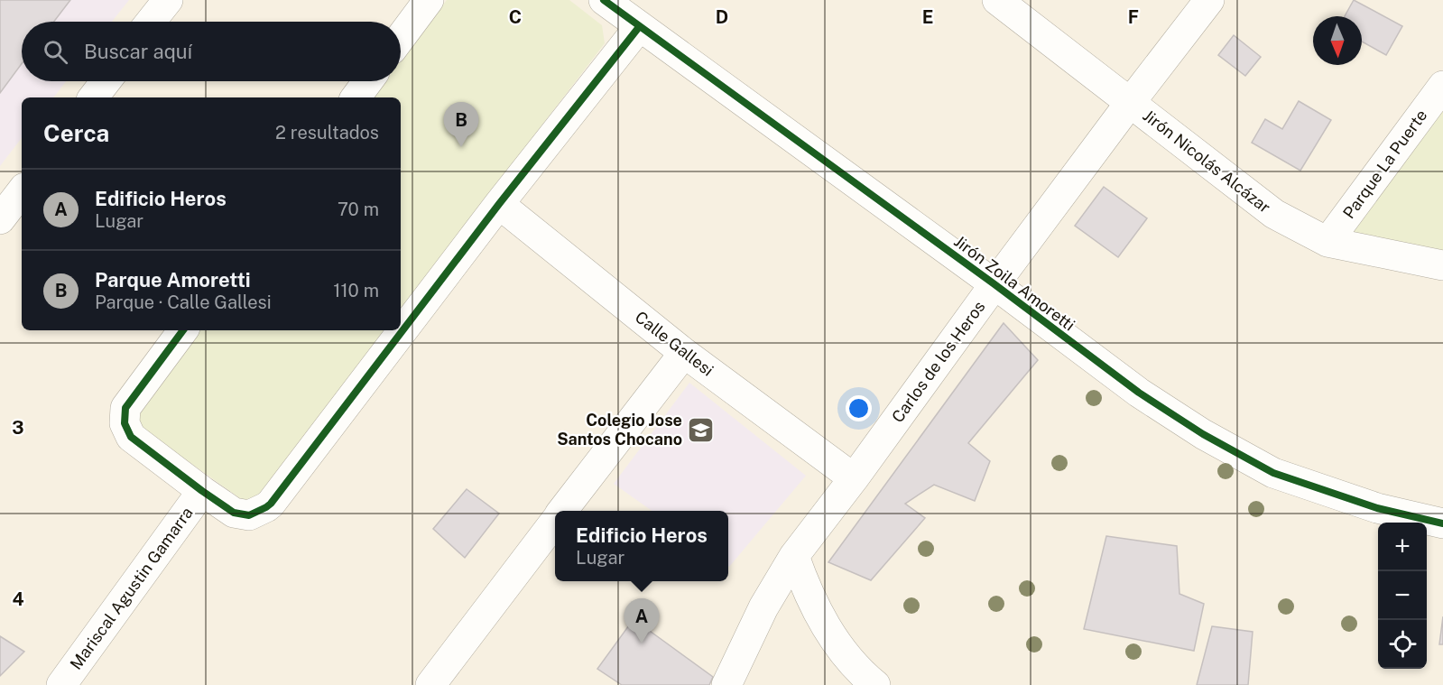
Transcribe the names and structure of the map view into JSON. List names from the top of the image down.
{
  "streets": {
    "street": [
      "Jirón Nicolás Alcázar",
      "Parque La Puerte",
      "Jirón Zoila Amoretti",
      "Calle Gallesi",
      "Carlos de los Heros",
      "Mariscal Agustin Gamarra"
    ]
  },
  "crossings": [
    ["Jirón Nicolás Alcázar", "Parque La Puerte"],
    ["Jirón Nicolás Alcázar", "Carlos de los Heros"],
    ["Jirón Zoila Amoretti", "Carlos de los Heros"],
    ["Calle Gallesi", "Carlos de los Heros"]
  ],
  "places": {
    "school or university": ["Colegio Jose Santos Chocano"]
  },
  "north": "bottom",
  "page": {
    "search": "Buscar aquí",
    "heading": ["Cerca", "2 resultados"],
    "pins": ["B", "A"],
    "list": [
      {
        "mark": "A",
        "name": "Edificio Heros",
        "note": "Lugar",
        "value": "70 m"
      },
      {
        "mark": "B",
        "name": "Parque Amoretti",
        "note": "Parque · Calle Gallesi",
        "value": "110 m"
      }
    ],
    "popup": ["Edificio Heros", "Lugar"],
    "map_buttons": ["+", "−"]
  },
  "grid": {
    "columns": [
      "C",
      "D",
      "E",
      "F"
    ],
    "rows": ["3", "4"]
  }
}
